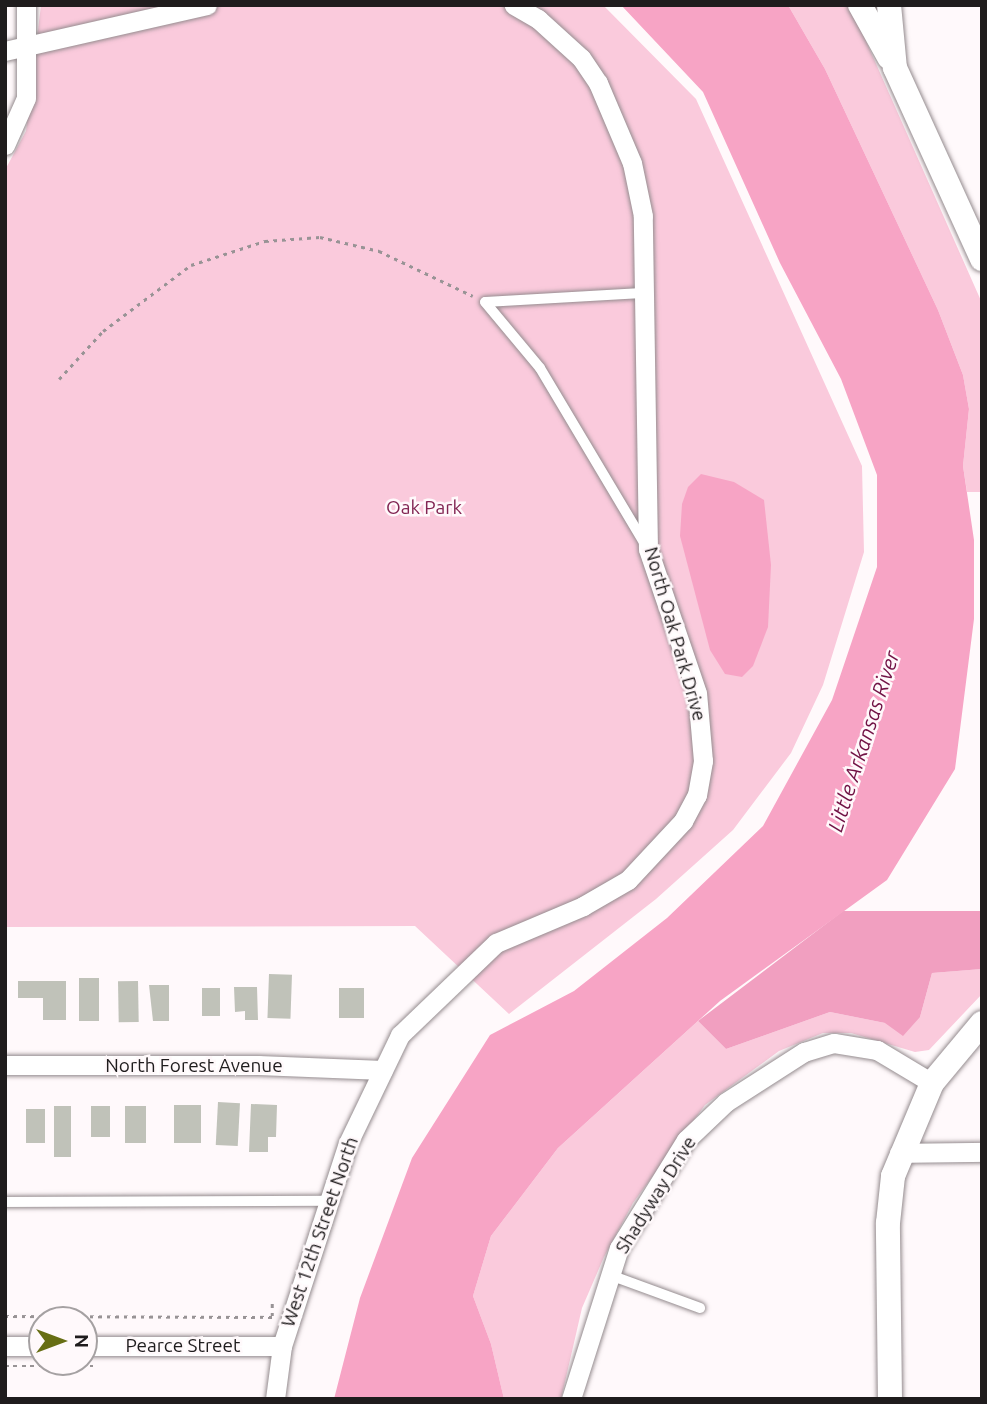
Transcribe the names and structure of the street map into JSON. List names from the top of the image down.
{
  "streets": {
    "street": [
      "North Oak Park Drive",
      "North Forest Avenue",
      "Shadyway Drive",
      "West 12th Street North",
      "Pearce Street"
    ]
  },
  "crossings": [
    ["North Oak Park Drive", "North Forest Avenue"],
    ["North Oak Park Drive", "West 12th Street North"],
    ["North Forest Avenue", "West 12th Street North"],
    ["West 12th Street North", "Pearce Street"]
  ],
  "water": ["Little Arkansas River"],
  "parks": ["Oak Park"],
  "north": "right"
}
